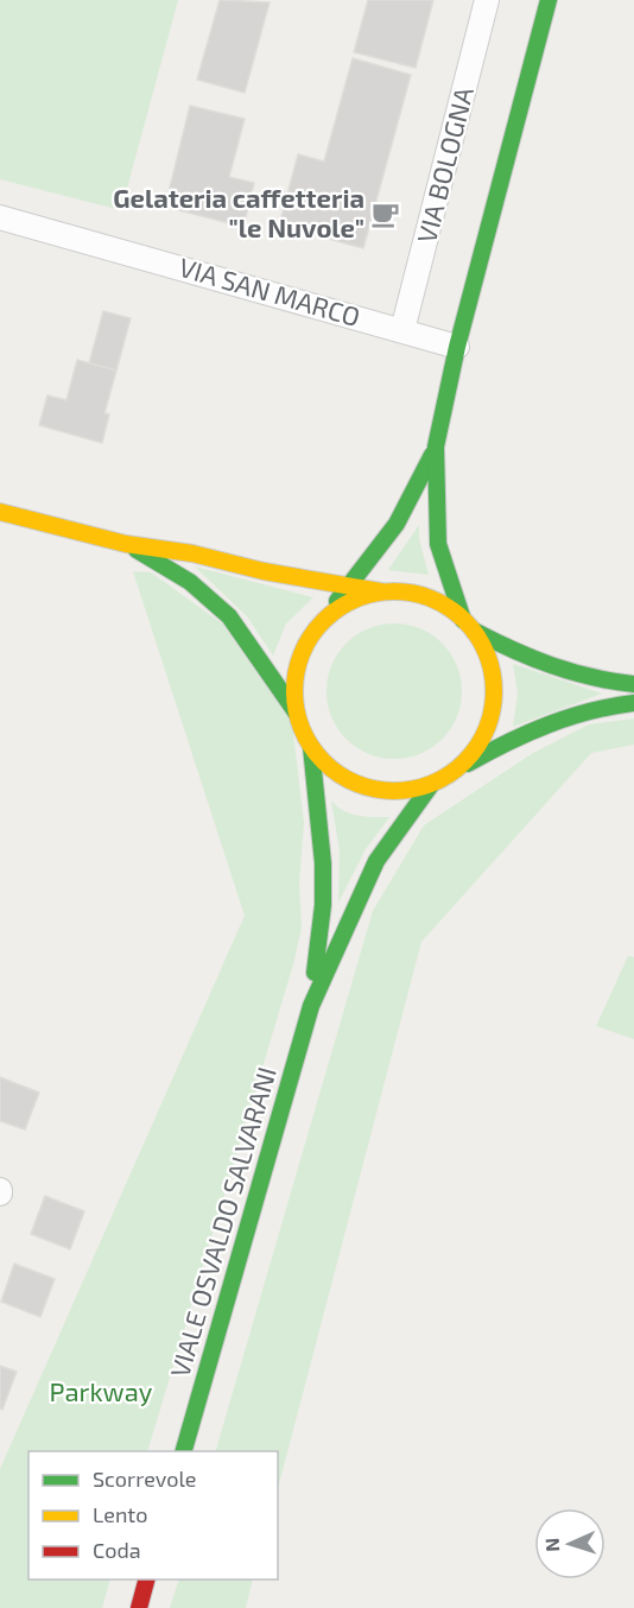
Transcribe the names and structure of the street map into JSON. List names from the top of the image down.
{
  "streets": {
    "main road": ["VIALE OSVALDO SALVARANI"],
    "street": ["VIA BOLOGNA", "VIA SAN MARCO"]
  },
  "crossings": [
    ["VIA BOLOGNA", "VIA SAN MARCO"]
  ],
  "parks": ["Parkway"],
  "places": {
    "cafe": ["Gelateria caffetteria \"le Nuvole\""]
  },
  "legend": ["Scorrevole", "Lento", "Coda"],
  "north": "left"
}
